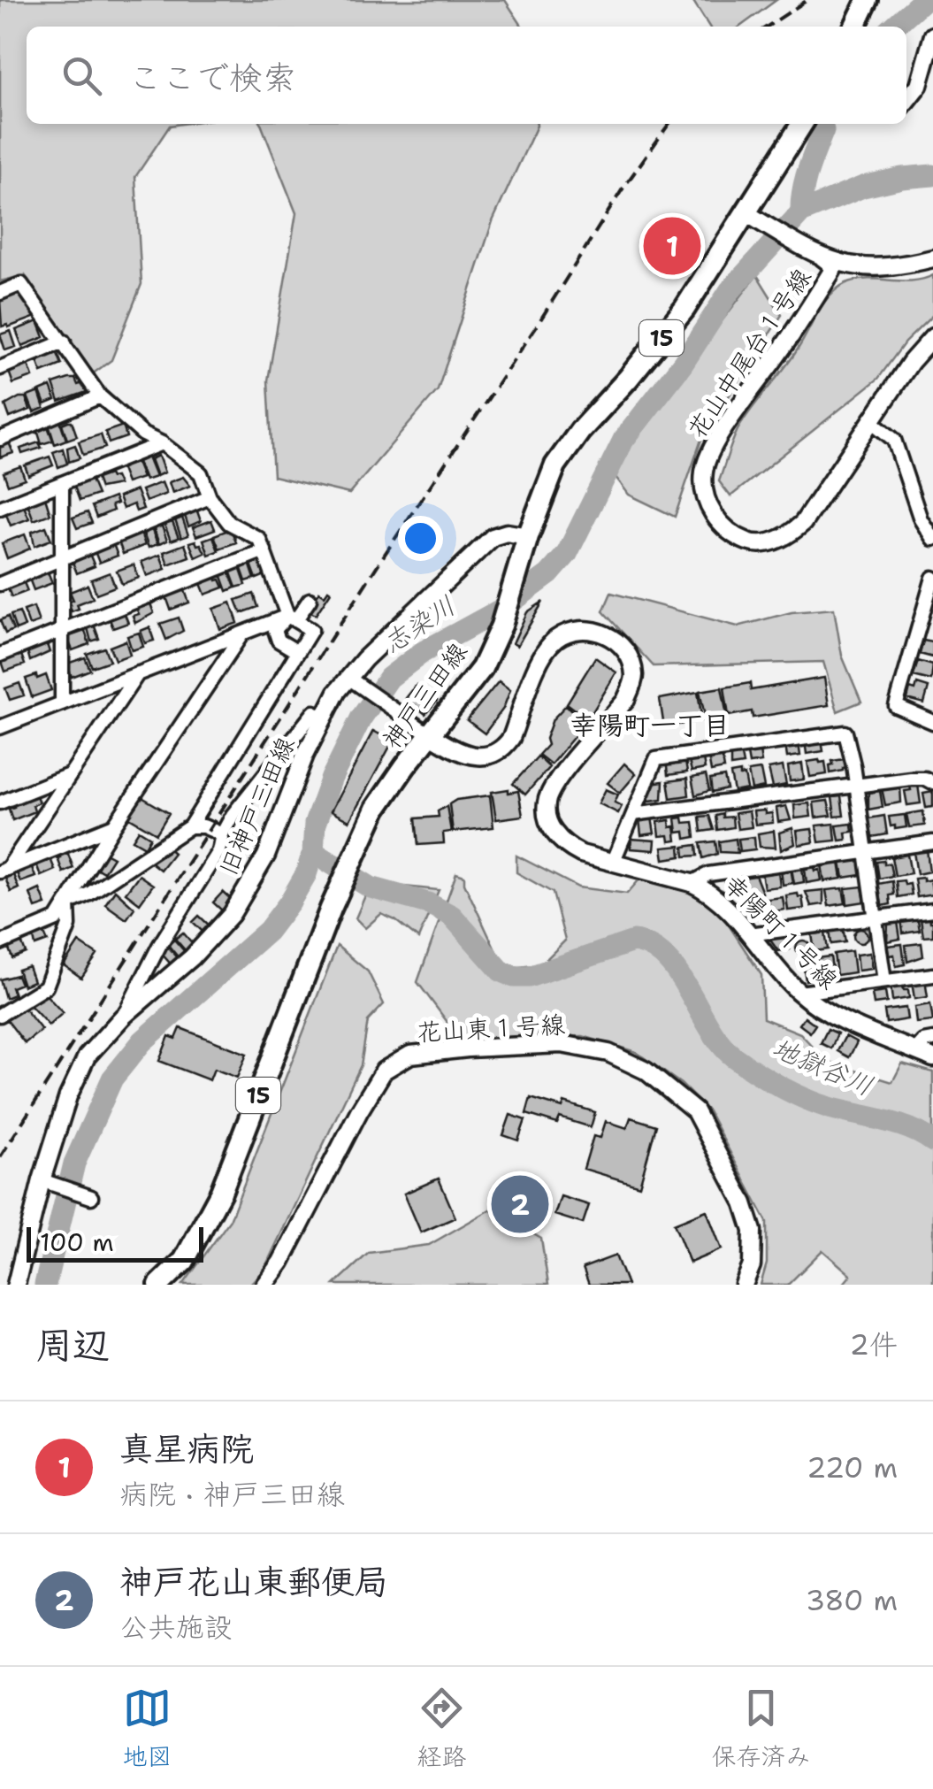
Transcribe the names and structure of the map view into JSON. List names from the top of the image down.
{
  "streets": {
    "main road": ["15", "神戸三田線"],
    "street": [
      "花山中尾台１号線",
      "旧神戸三田線",
      "幸陽町１号線",
      "花山東１号線"
    ]
  },
  "crossings": [
    ["神戸三田線", "旧神戸三田線"],
    ["神戸三田線", "幸陽町１号線"],
    ["旧神戸三田線", "幸陽町１号線"]
  ],
  "districts": ["幸陽町一丁目"],
  "water": ["志染川", "地獄谷川"],
  "scale_bar": "100 m",
  "page": {
    "search": "ここで検索",
    "pins": ["1", "2"],
    "scale": "100 m",
    "heading": ["周辺", "2件"],
    "list": [
      {
        "mark": "1",
        "name": "真星病院",
        "note": "病院 · 神戸三田線",
        "value": "220 m"
      },
      {
        "mark": "2",
        "name": "神戸花山東郵便局",
        "note": "公共施設",
        "value": "380 m"
      }
    ],
    "nav": ["地図", "経路", "保存済み"]
  }
}
